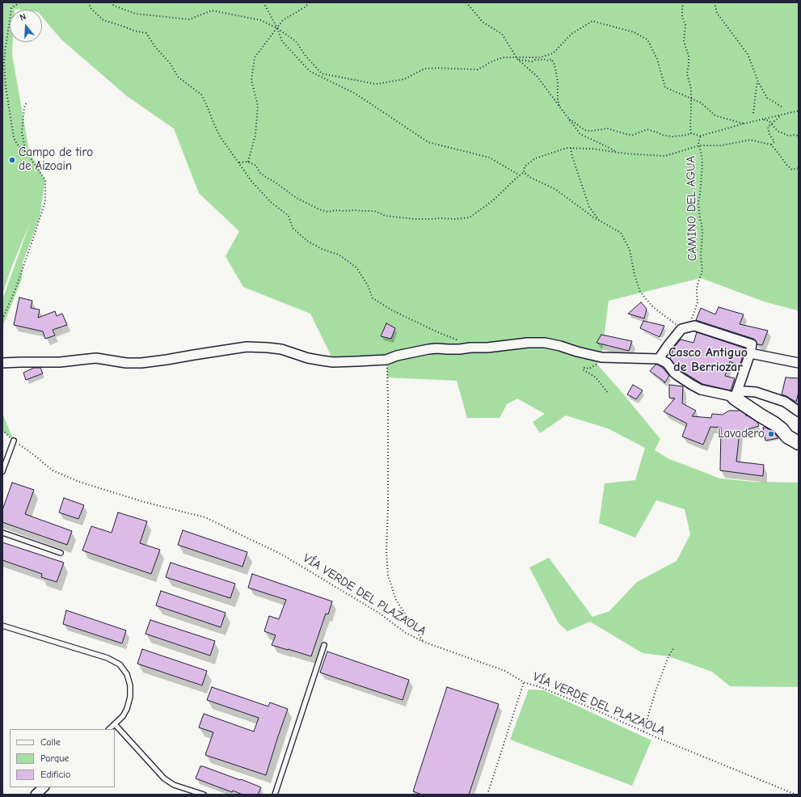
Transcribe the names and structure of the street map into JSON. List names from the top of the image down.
{
  "streets": {
    "path": ["CAMINO DEL AGUA", "VÍA VERDE DEL PLAZAOLA"]
  },
  "districts": ["Casco Antiguo de Berriozar"],
  "places": ["Campo de tiro de Aizoain", "Lavadero"],
  "legend": ["Calle", "Parque", "Edificio"],
  "north": "top"
}
